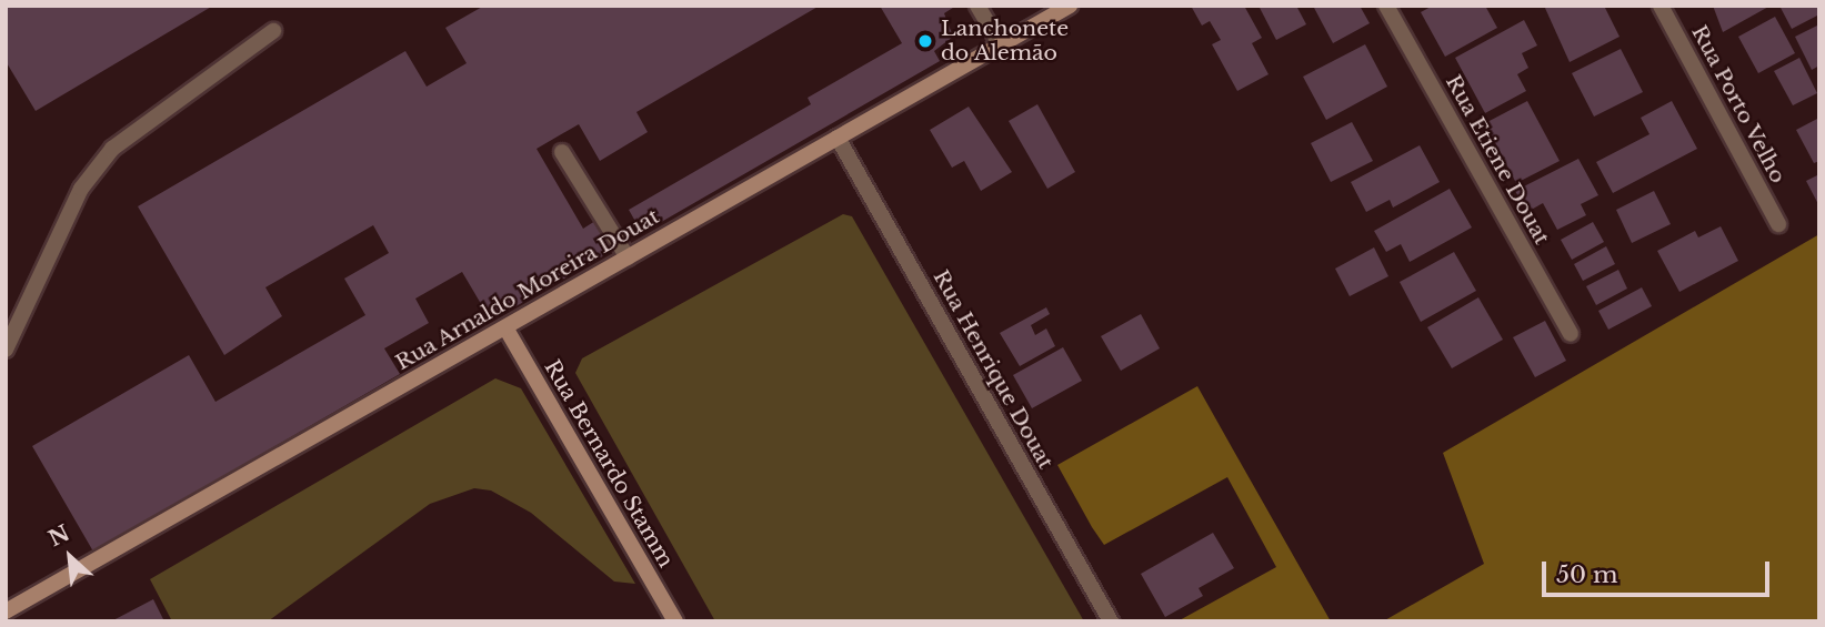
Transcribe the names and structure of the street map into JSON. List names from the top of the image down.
{
  "streets": {
    "street": [
      "Rua Porto Velho",
      "Rua Etiene Douat",
      "Rua Arnaldo Moreira Douat",
      "Rua Henrique Douat",
      "Rua Bernardo Stamm"
    ]
  },
  "crossings": [
    ["Rua Arnaldo Moreira Douat", "Rua Henrique Douat"],
    ["Rua Arnaldo Moreira Douat", "Rua Bernardo Stamm"]
  ],
  "places": ["Lanchonete do Alemão"],
  "scale_bar": "50 m",
  "north": "top left"
}
